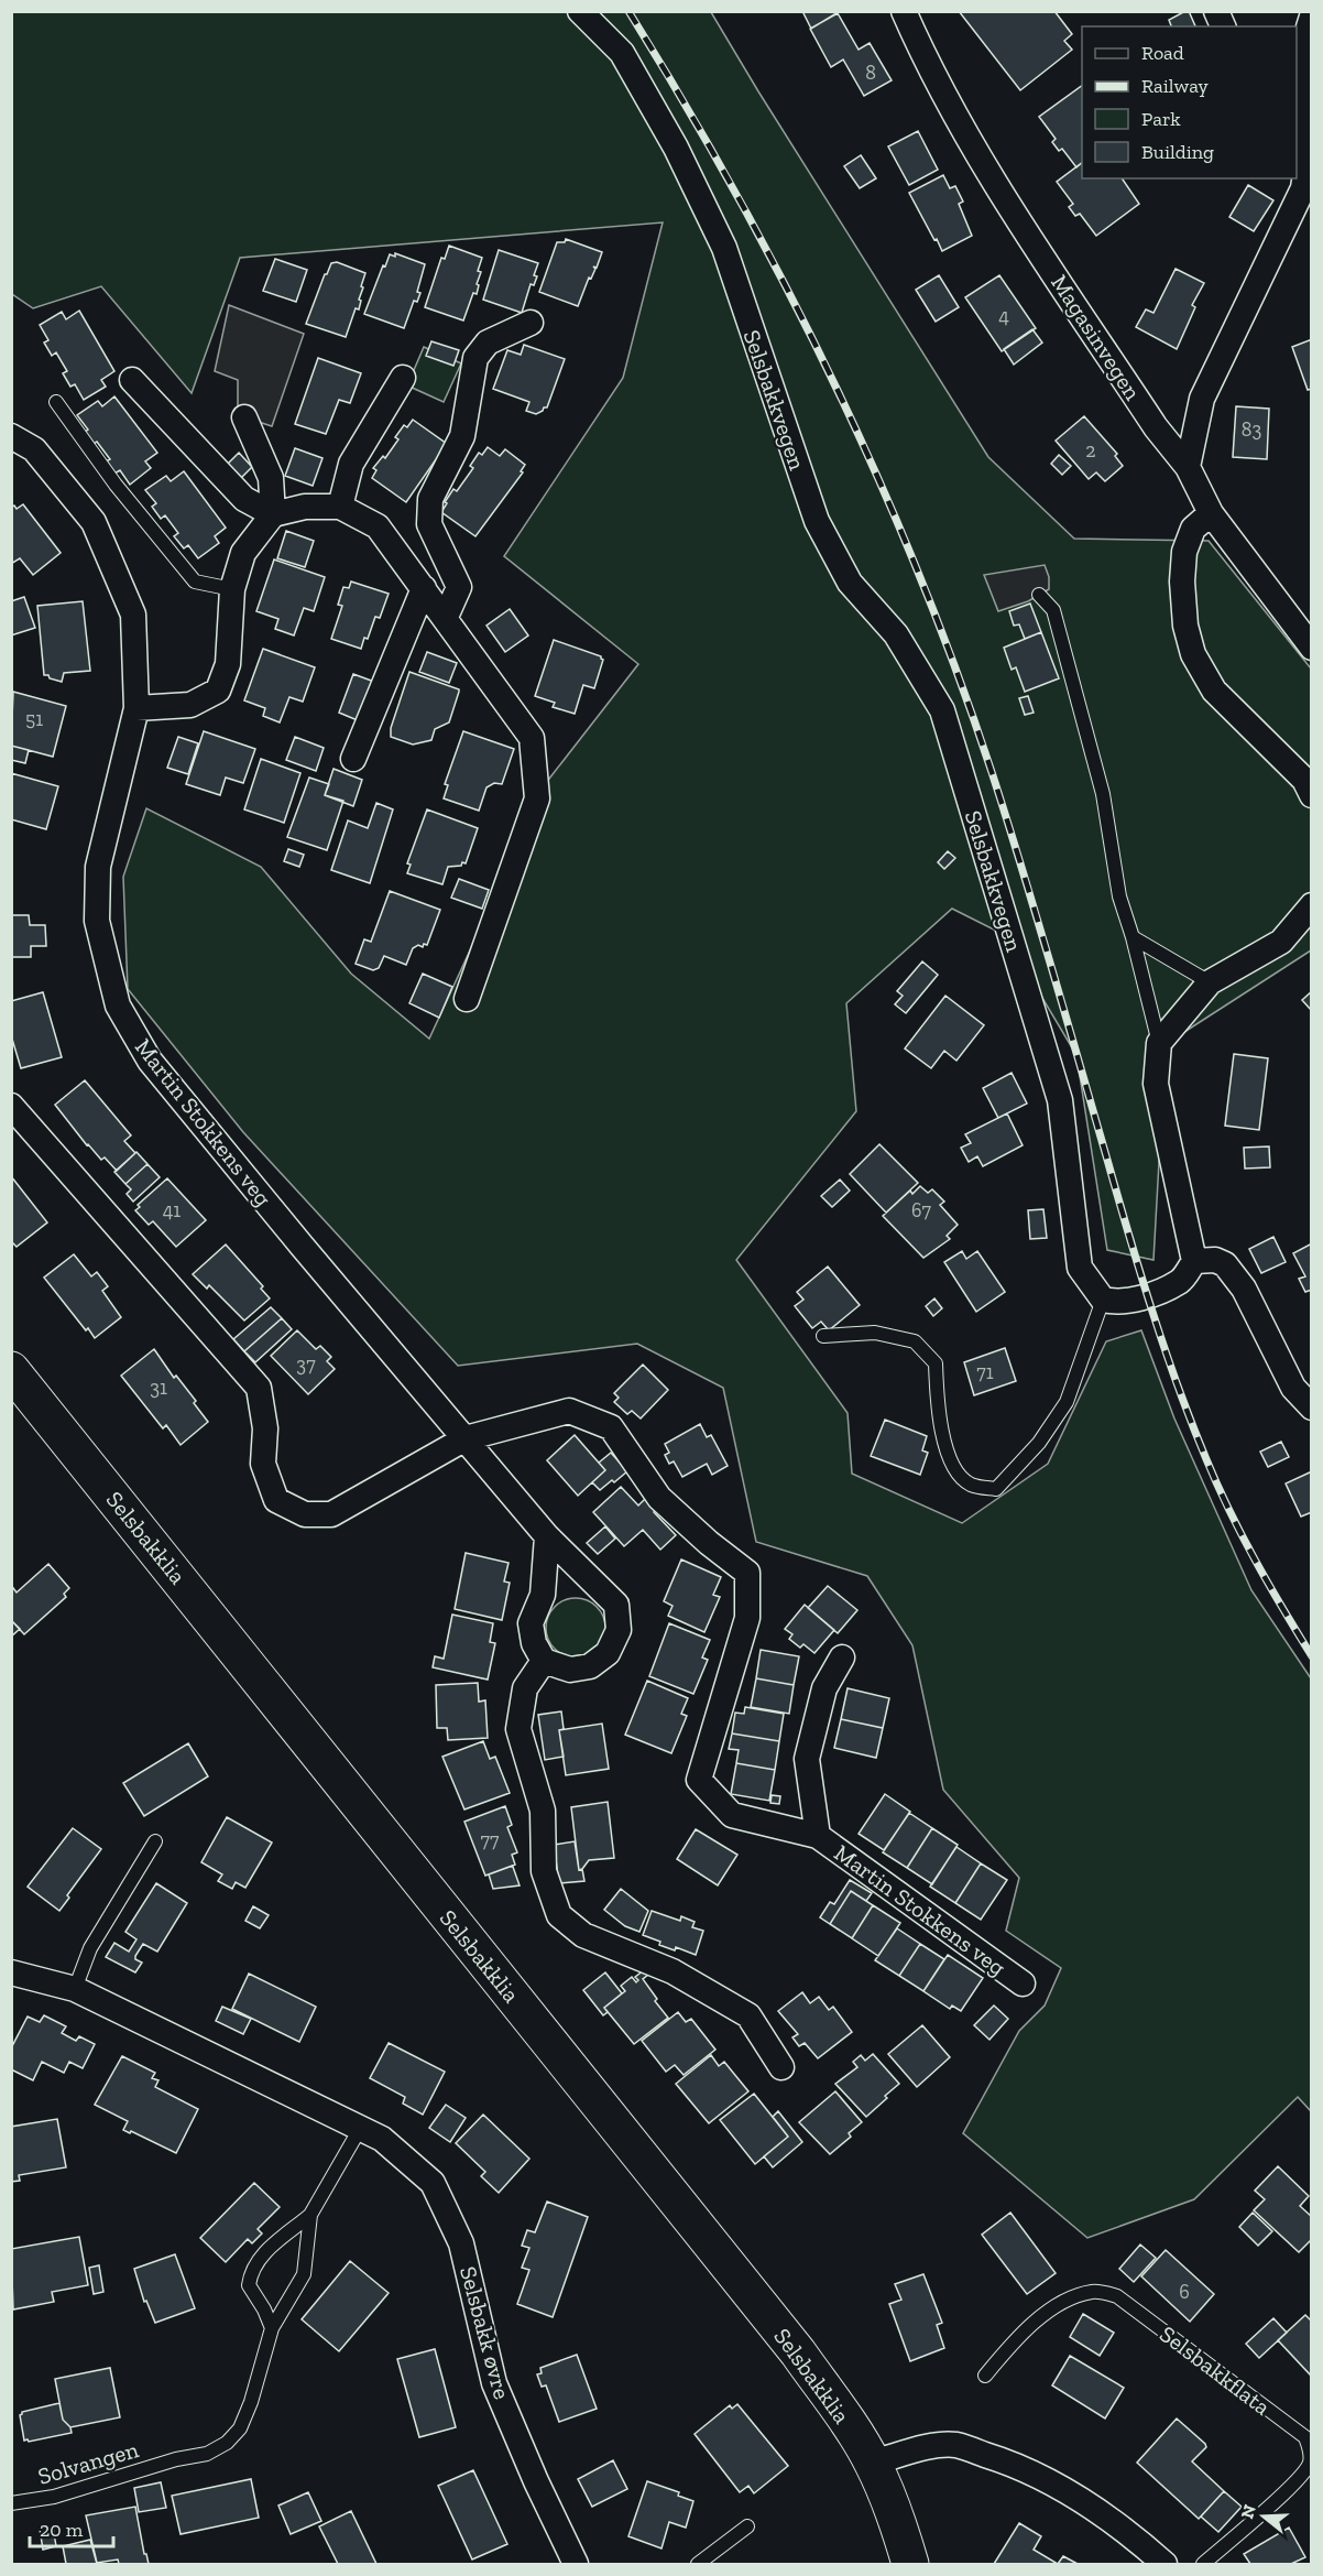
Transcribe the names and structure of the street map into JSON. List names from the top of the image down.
{
  "streets": {
    "street": [
      "Magasinvegen",
      "Selsbakkvegen",
      "Martin Stokkens veg",
      "Selsbakklia",
      "Selsbakk øvre"
    ],
    "lane": ["Selsbakkflata", "Solvangen"]
  },
  "house_numbers": [
    "8",
    "4",
    "83",
    "2",
    "51",
    "41",
    "67",
    "37",
    "71",
    "31",
    "77",
    "6"
  ],
  "legend": [
    "Road",
    "Railway",
    "Park",
    "Building"
  ],
  "scale_bar": "20 m",
  "north": "left"
}
